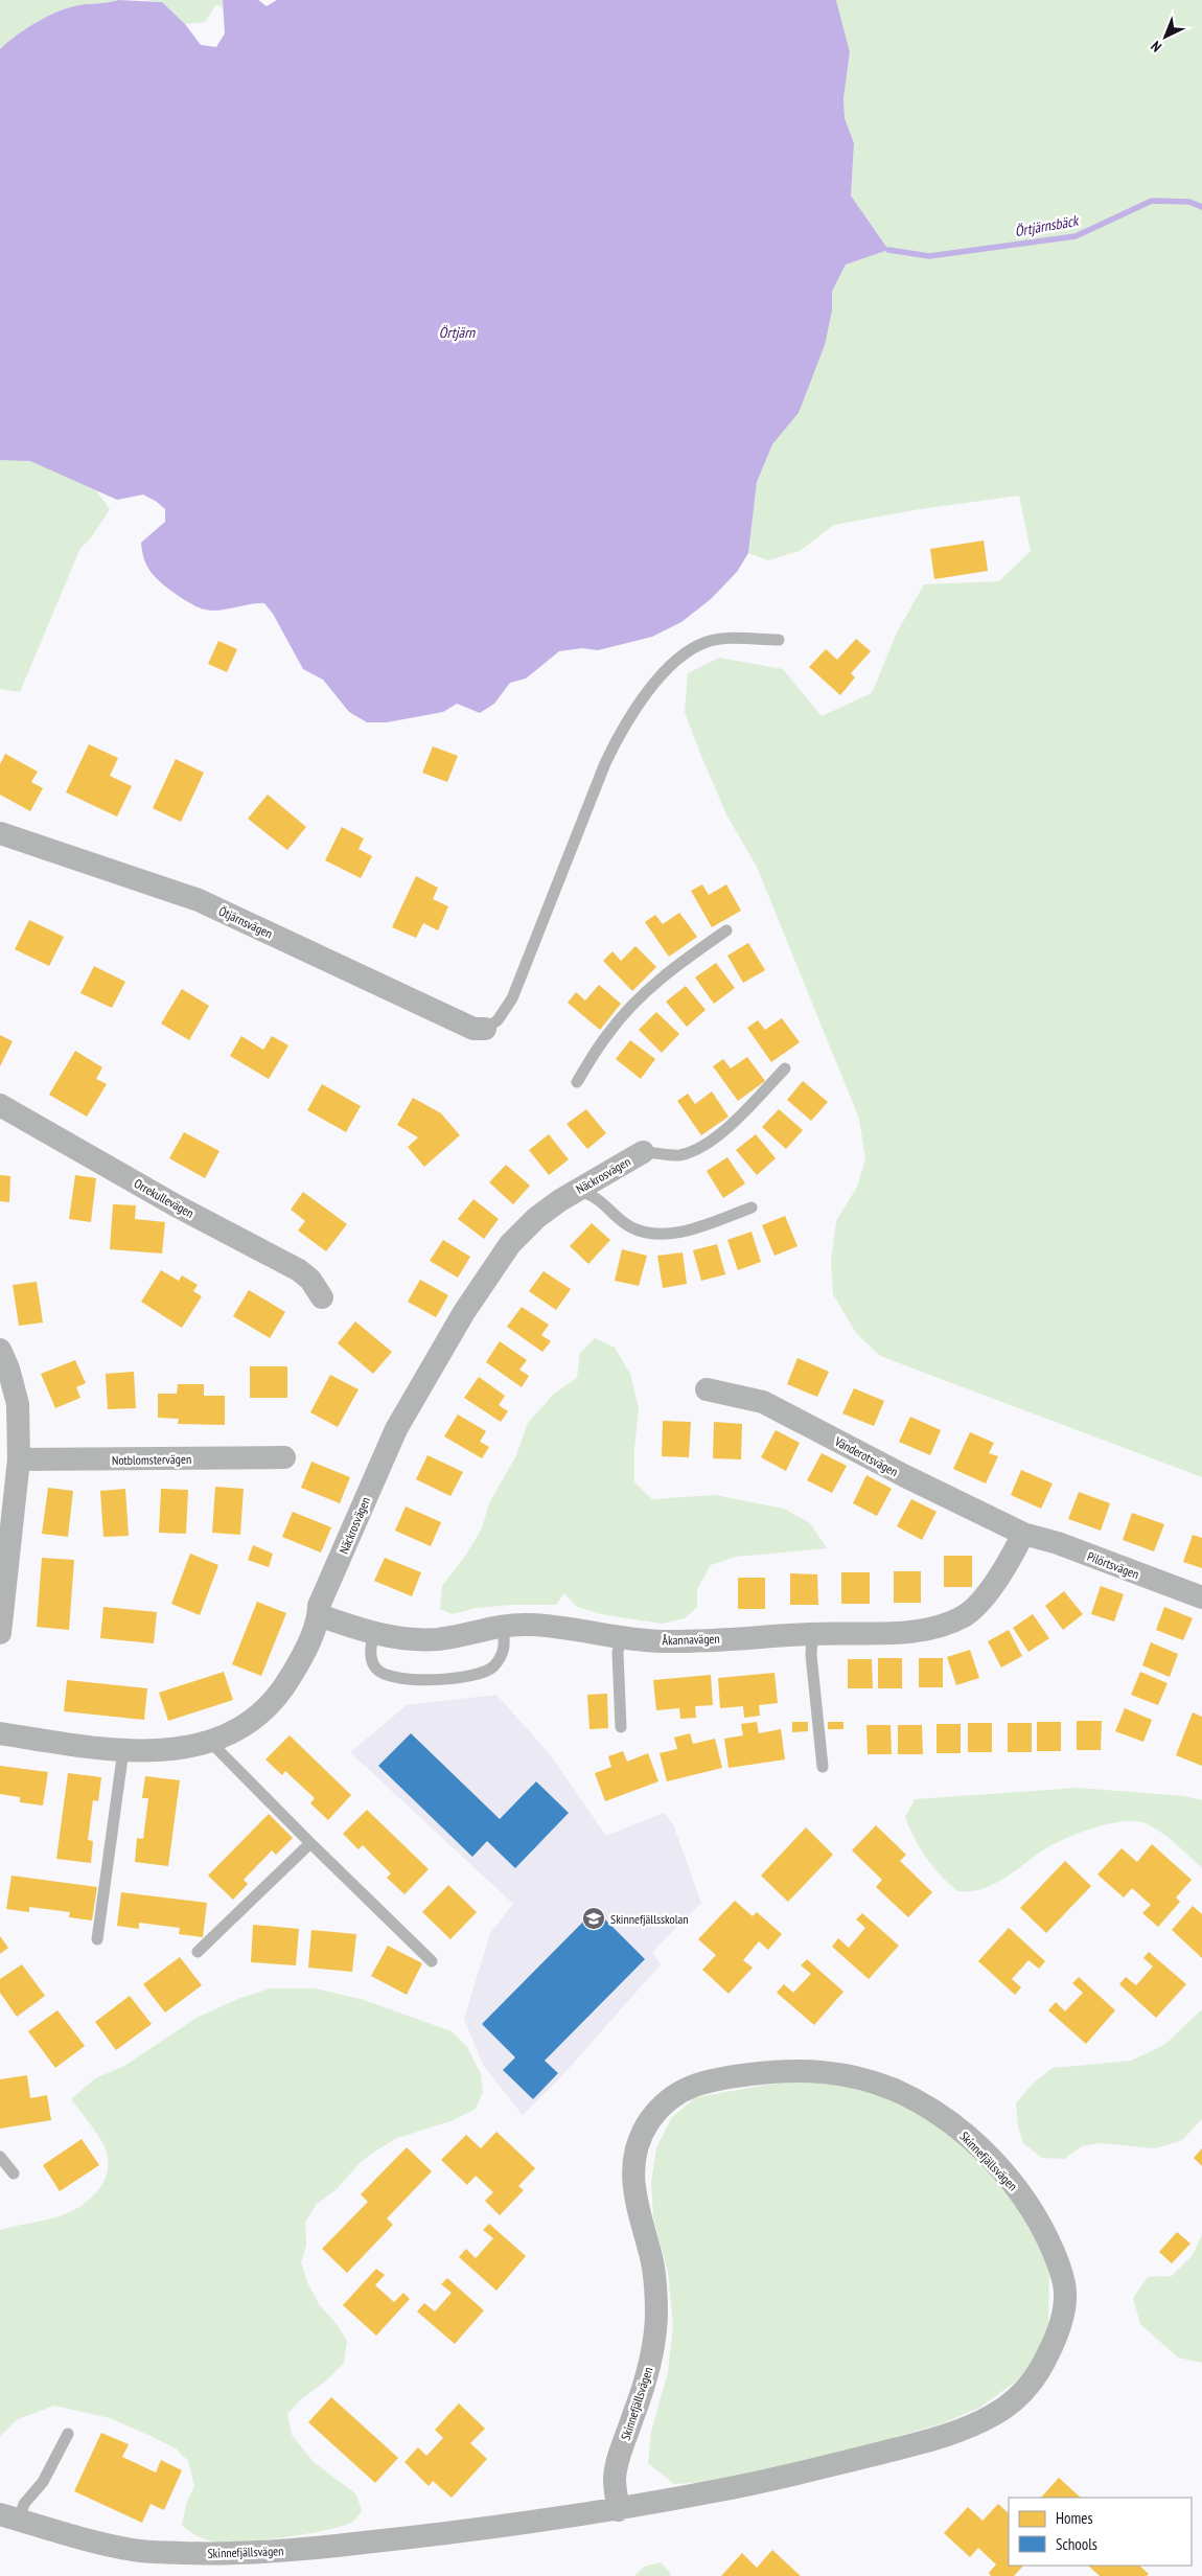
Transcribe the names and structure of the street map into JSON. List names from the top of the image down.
{
  "streets": {
    "street": [
      "Ötjärnsvägen",
      "Näckrosvägen",
      "Orrekullevägen",
      "Vänderotsvägen",
      "Notblomstervägen",
      "Pilörtsvägen",
      "Åkannavägen",
      "Skinnefjällsvägen"
    ]
  },
  "crossings": [
    ["Näckrosvägen", "Åkannavägen"],
    ["Vänderotsvägen", "Pilörtsvägen"],
    ["Vänderotsvägen", "Åkannavägen"],
    ["Pilörtsvägen", "Åkannavägen"]
  ],
  "water": ["Örtjärnsbäck", "Örtjärn"],
  "places": {
    "school or university": ["Skinnefjällsskolan"]
  },
  "legend": ["Homes", "Schools"],
  "north": "bottom left"
}
